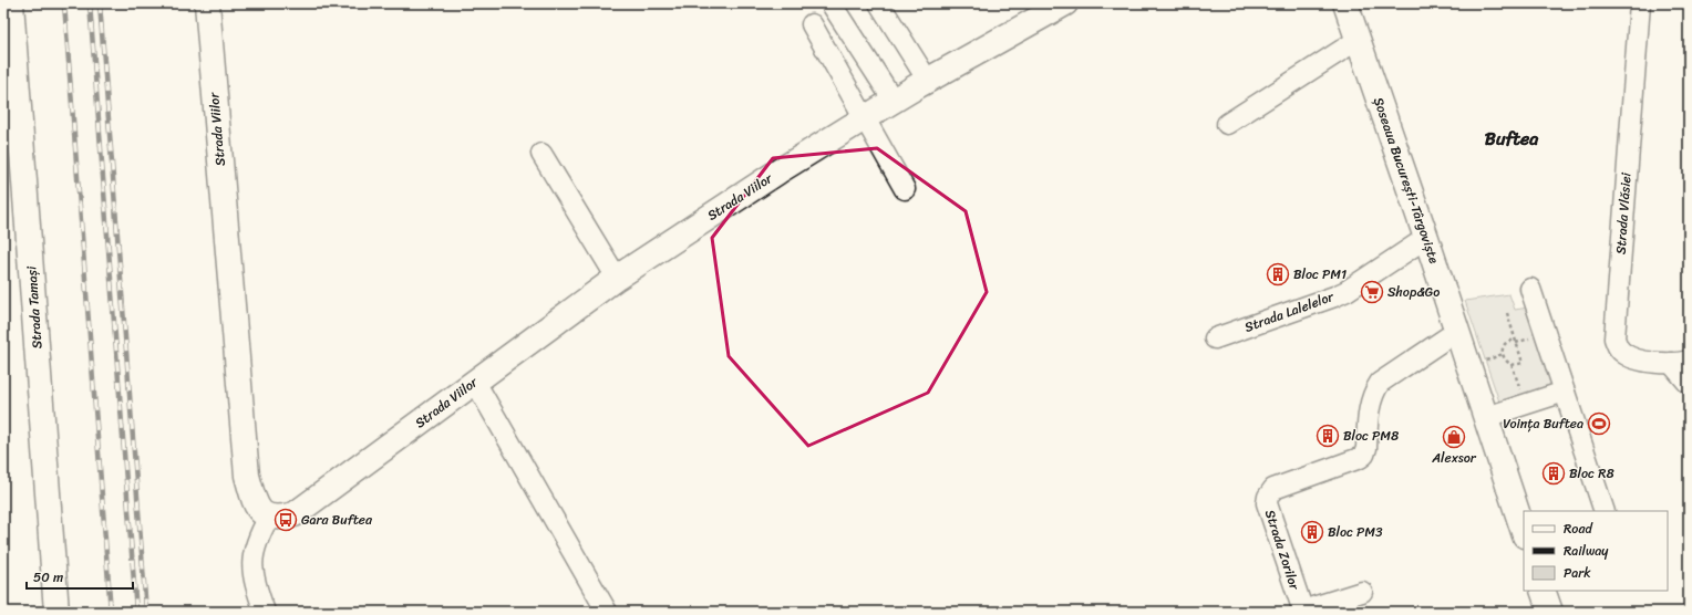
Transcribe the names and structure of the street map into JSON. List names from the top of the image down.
{
  "streets": {
    "main road": ["Strada Viilor", "Șoseaua București-Târgoviște", "Strada Tamași"],
    "street": ["Strada Vlăsiei", "Strada Lalelelor", "Strada Zorilor"]
  },
  "crossings": [
    ["Șoseaua București-Târgoviște", "Strada Lalelelor"],
    ["Șoseaua București-Târgoviște", "Strada Zorilor"]
  ],
  "districts": ["Buftea"],
  "places": {
    "building": [
      "Bloc PM1",
      "Bloc PM8",
      "Bloc R8",
      "Bloc PM3"
    ],
    "supermarket": ["Shop&Go"],
    "sports": ["Voința Buftea"],
    "shop": ["Alexsor"],
    "bus stop": ["Gara Buftea"]
  },
  "legend": ["Road", "Railway", "Park"],
  "scale_bar": "50 m"
}
